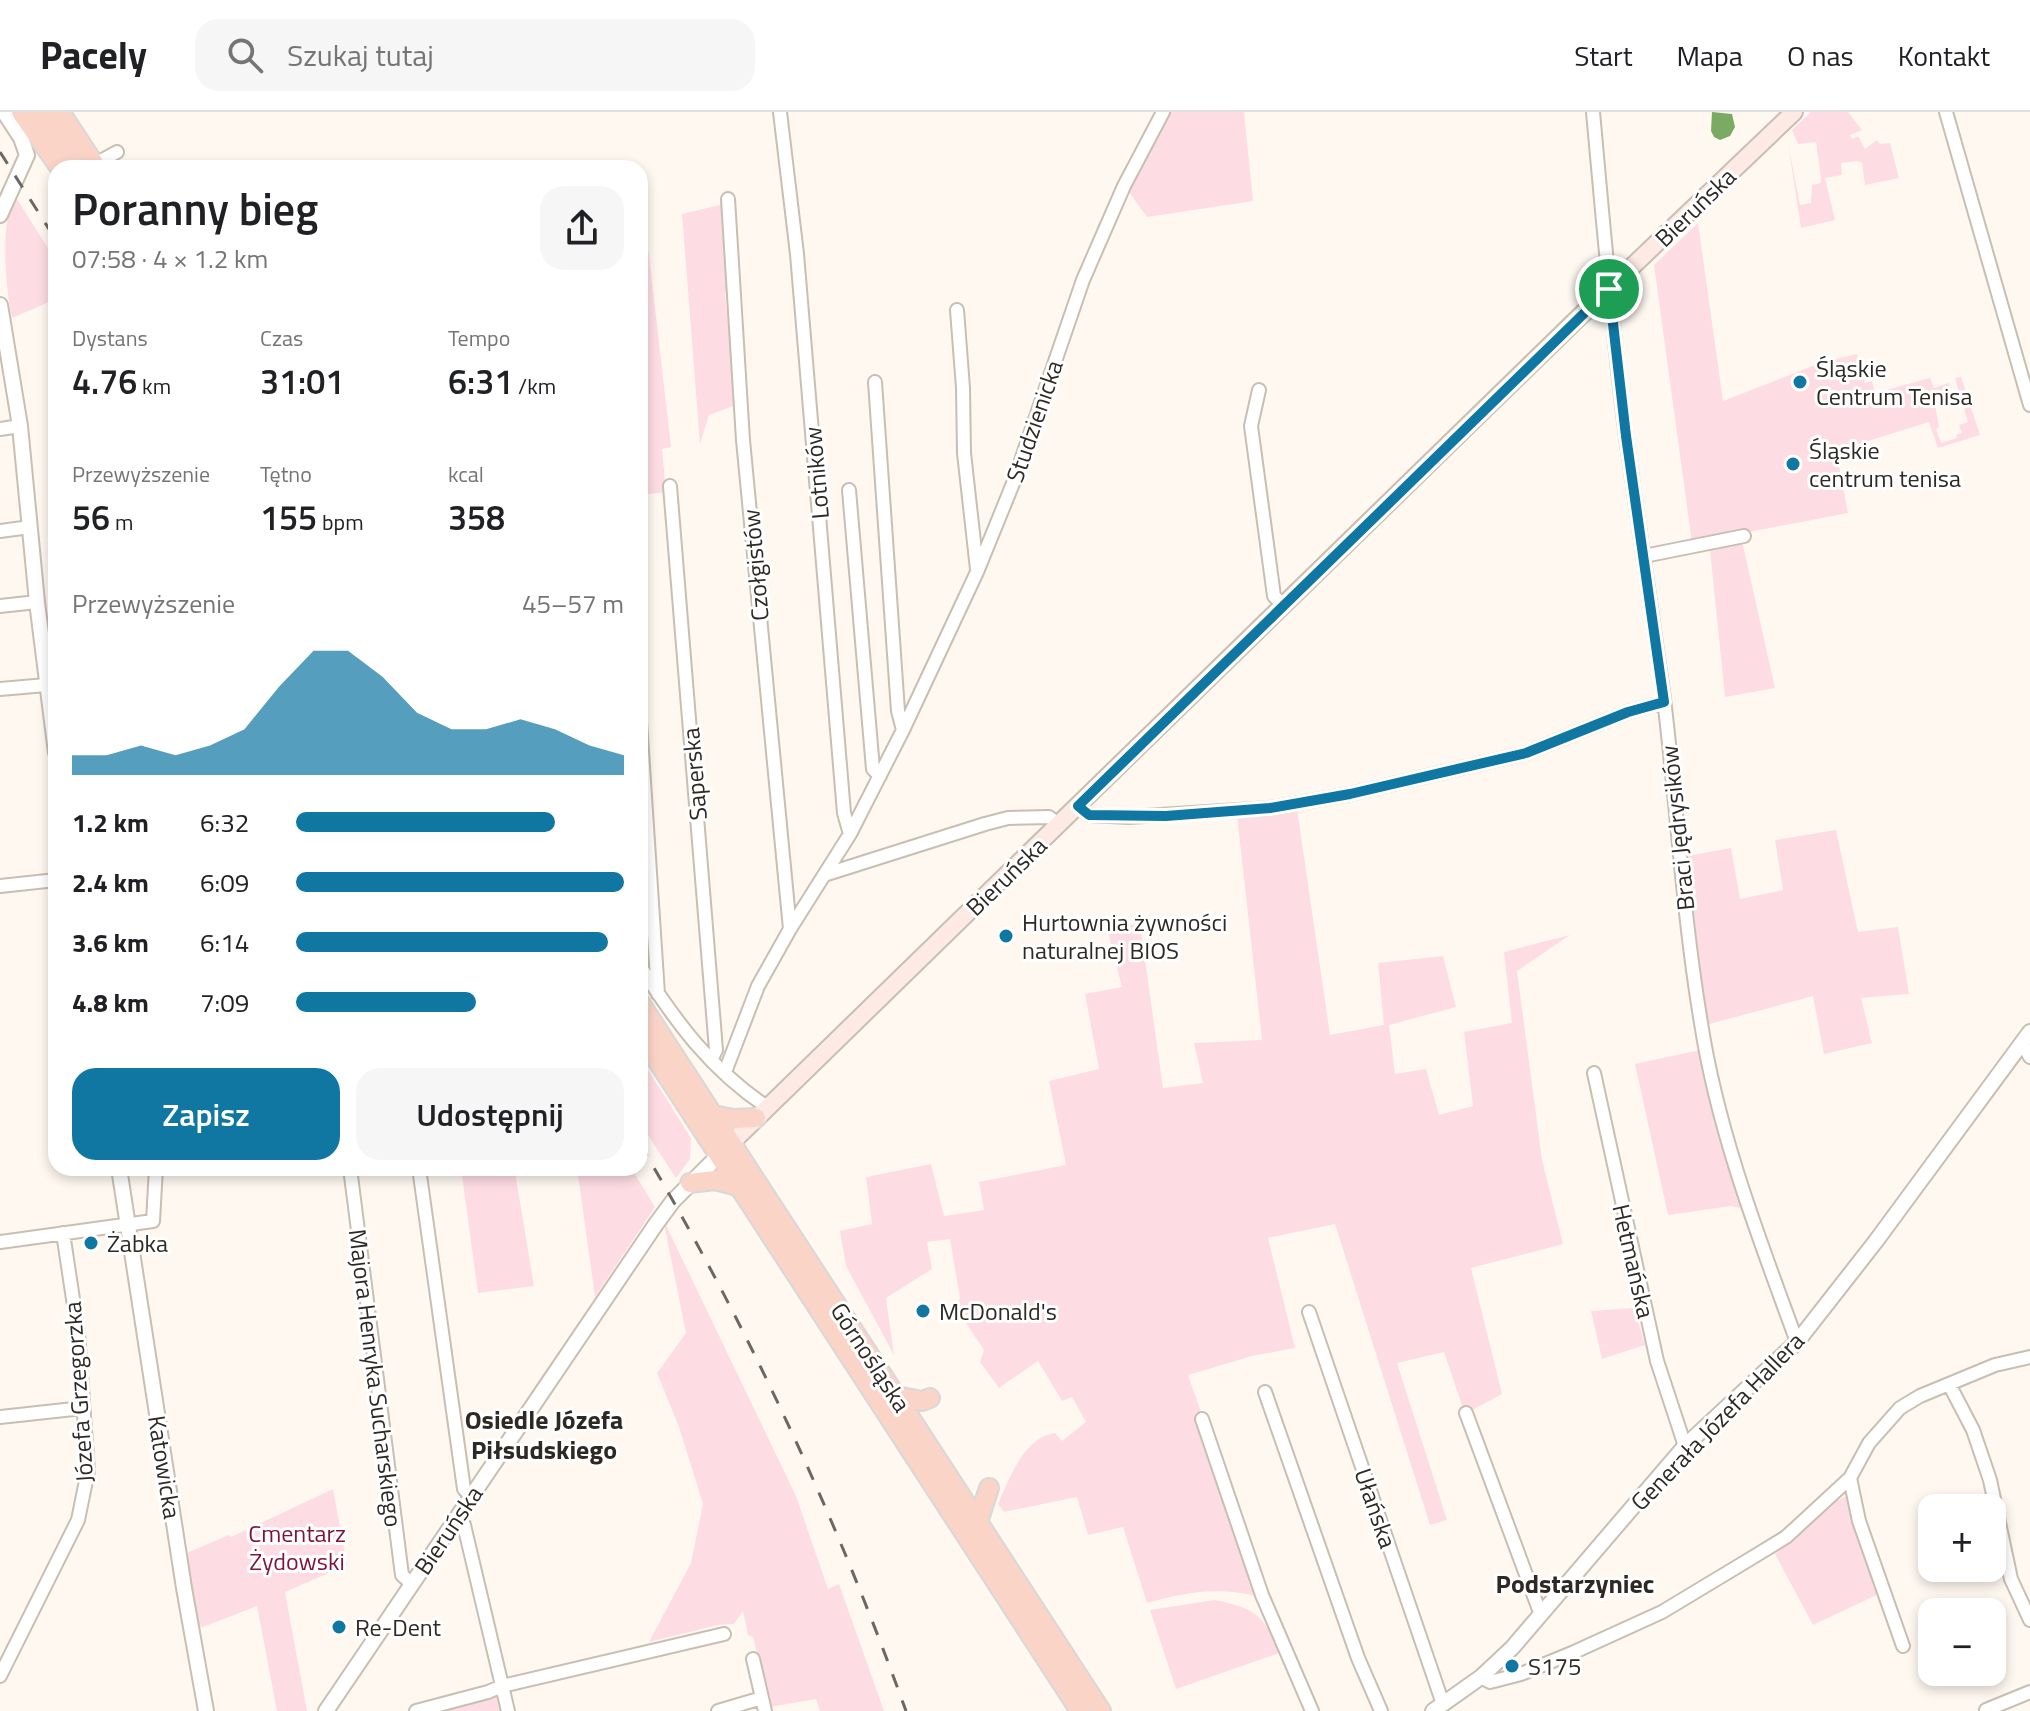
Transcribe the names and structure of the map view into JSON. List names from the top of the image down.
{
  "streets": {
    "main road": ["Bieruńska", "Górnośląska"],
    "street": [
      "Studzienicka",
      "Lotników",
      "Czołgistów",
      "Saperska",
      "Braci Jędrysików",
      "Hetmańska",
      "Majora Henryka Sucharskiego",
      "Józefa Grzegorzka",
      "Generała Józefa Hallera",
      "Katowicka",
      "Ułańska"
    ]
  },
  "crossings": [
    ["Bieruńska", "Braci Jędrysików"],
    ["Bieruńska", "Górnośląska"],
    ["Bieruńska", "Majora Henryka Sucharskiego"],
    ["Studzienicka", "Lotników"],
    ["Studzienicka", "Czołgistów"],
    ["Braci Jędrysików", "Generała Józefa Hallera"],
    ["Hetmańska", "Generała Józefa Hallera"],
    ["Generała Józefa Hallera", "Ułańska"]
  ],
  "districts": ["Osiedle Józefa Piłsudskiego", "Podstarzyniec"],
  "parks": ["Cmentarz Żydowski"],
  "places": [
    "Śląskie Centrum Tenisa",
    "Śląskie centrum tenisa",
    "Hurtownia żywności naturalnej BIOS",
    "Żabka",
    "McDonald's",
    "Re-Dent",
    "S175"
  ],
  "page": {
    "header": "Pacely",
    "search": "Szukaj tutaj",
    "nav": [
      "Start",
      "Mapa",
      "O nas",
      "Kontakt"
    ],
    "heading": ["Poranny bieg", "07:58 · 4 × 1.2 km"],
    "stats": [
      ["Dystans", "4.76 km"],
      ["Czas", "31:01"],
      ["Tempo", "6:31 /km"],
      ["Przewyższenie", "56 m"],
      ["Tętno", "155 bpm"],
      ["kcal", "358"]
    ],
    "chart": ["Przewyższenie", "45–57 m"],
    "list": [
      {
        "name": "1.2 km",
        "note": "6:32"
      },
      {
        "name": "2.4 km",
        "note": "6:09"
      },
      {
        "name": "3.6 km",
        "note": "6:14"
      },
      {
        "name": "4.8 km",
        "note": "7:09"
      }
    ],
    "buttons": ["Zapisz", "Udostępnij"],
    "map_buttons": ["+", "−"]
  }
}
